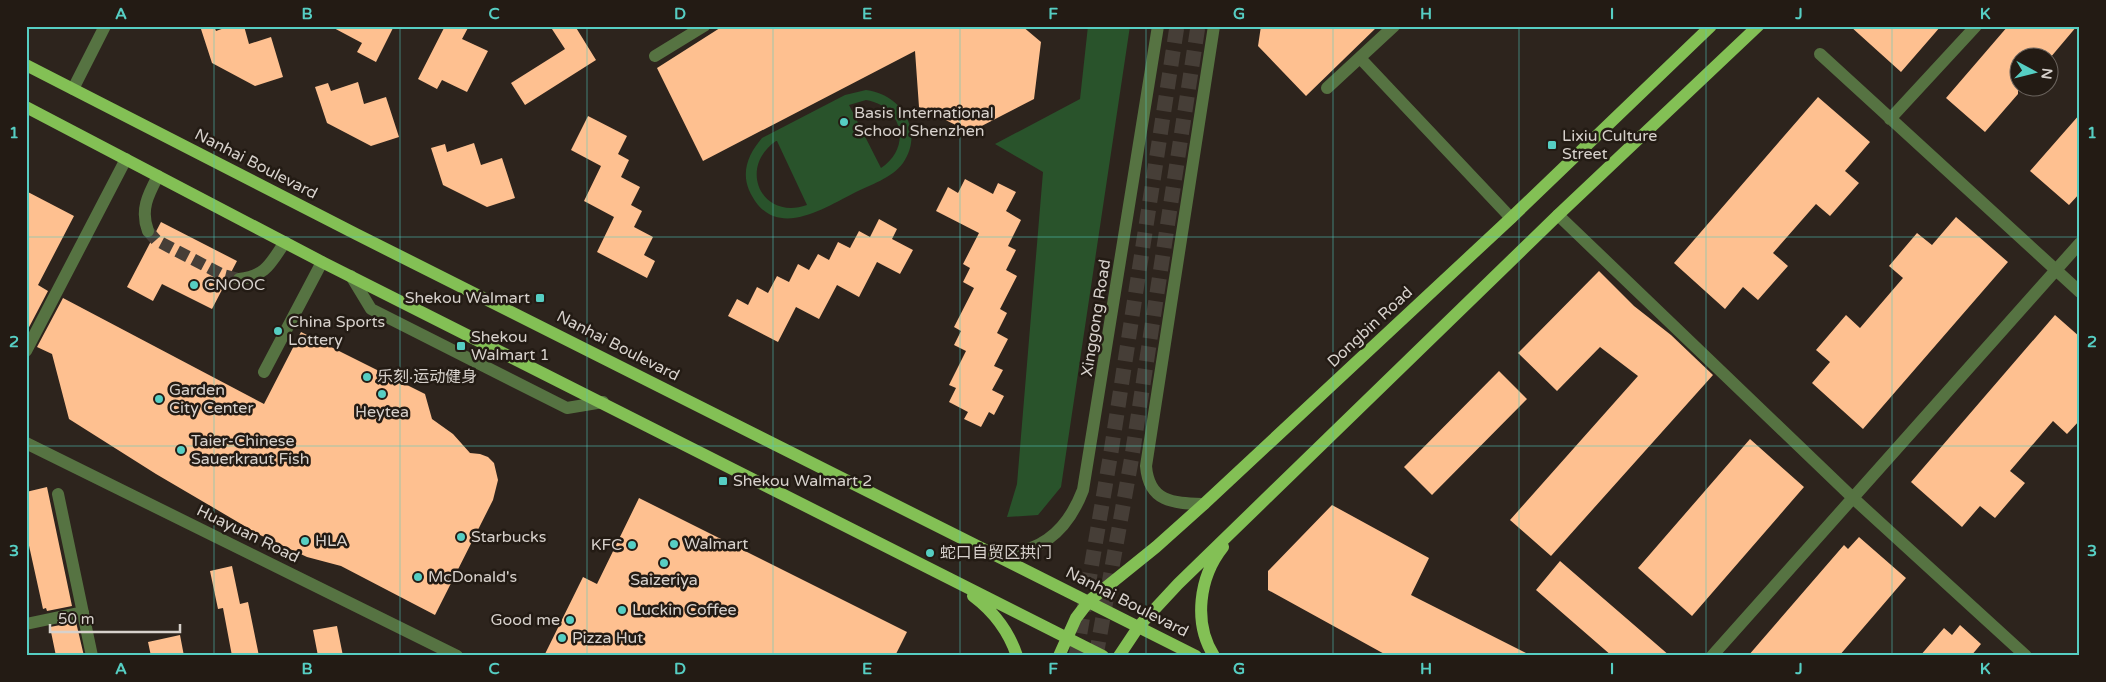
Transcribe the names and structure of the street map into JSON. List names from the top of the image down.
{
  "streets": {
    "main road": ["Nanhai Boulevard", "Dongbin Road"],
    "street": ["Xinggong Road", "Huayuan Road"]
  },
  "crossings": [
    ["Nanhai Boulevard", "Xinggong Road"],
    ["Nanhai Boulevard", "Dongbin Road"]
  ],
  "places": {
    "other": [
      "Basis International School Shenzhen",
      "CNOOC",
      "China Sports Lottery",
      "乐刻·运动健身",
      "Heytea",
      "Garden City Center",
      "Taier-Chinese Sauerkraut Fish",
      "Starbucks",
      "HLA",
      "Walmart",
      "KFC",
      "蛇口自贸区拱门",
      "Saizeriya",
      "McDonald's",
      "Luckin Coffee",
      "Good me",
      "Pizza Hut"
    ],
    "transit": [
      "Lixiu Culture Street",
      "Shekou Walmart",
      "Shekou Walmart 1",
      "Shekou Walmart 2"
    ]
  },
  "scale_bar": "50 m",
  "north": "right",
  "grid": {
    "columns": [
      "A",
      "B",
      "C",
      "D",
      "E",
      "F",
      "G",
      "H",
      "I",
      "J",
      "K"
    ],
    "rows": ["1", "2", "3"]
  }
}
